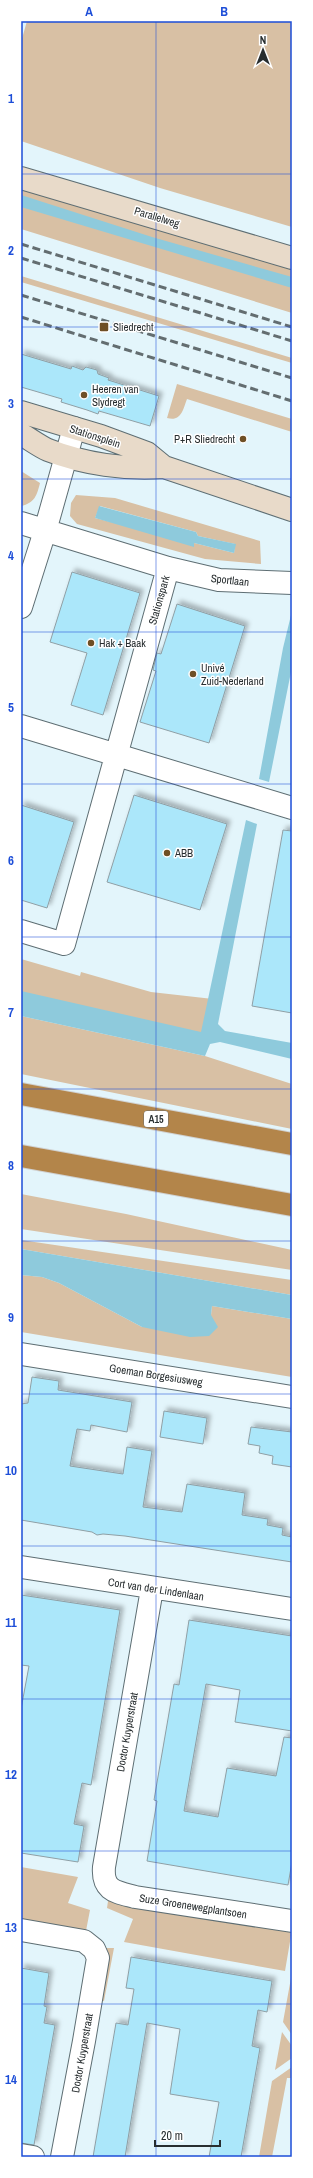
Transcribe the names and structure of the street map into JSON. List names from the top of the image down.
{
  "streets": {
    "highway": ["A15"],
    "main road": ["Parallelweg", "Stationsplein"],
    "street": [
      "Sportlaan",
      "Stationspark",
      "Goeman Borgesiusweg",
      "Cort van der Lindenlaan",
      "Doctor Kuyperstraat",
      "Suze Groenewegplantsoen"
    ]
  },
  "crossings": [
    ["Sportlaan", "Stationspark"],
    ["Cort van der Lindenlaan", "Doctor Kuyperstraat"],
    ["Doctor Kuyperstraat", "Suze Groenewegplantsoen"]
  ],
  "places": {
    "transit": ["Sliedrecht"],
    "other": [
      "Heeren van Slydregt",
      "P+R Sliedrecht",
      "Hak + Baak",
      "Univé Zuid-Nederland",
      "ABB"
    ]
  },
  "scale_bar": "20 m",
  "north": "top",
  "grid": {
    "columns": ["A", "B"],
    "rows": [
      "1",
      "2",
      "3",
      "4",
      "5",
      "6",
      "7",
      "8",
      "9",
      "10",
      "11",
      "12",
      "13",
      "14"
    ]
  }
}
